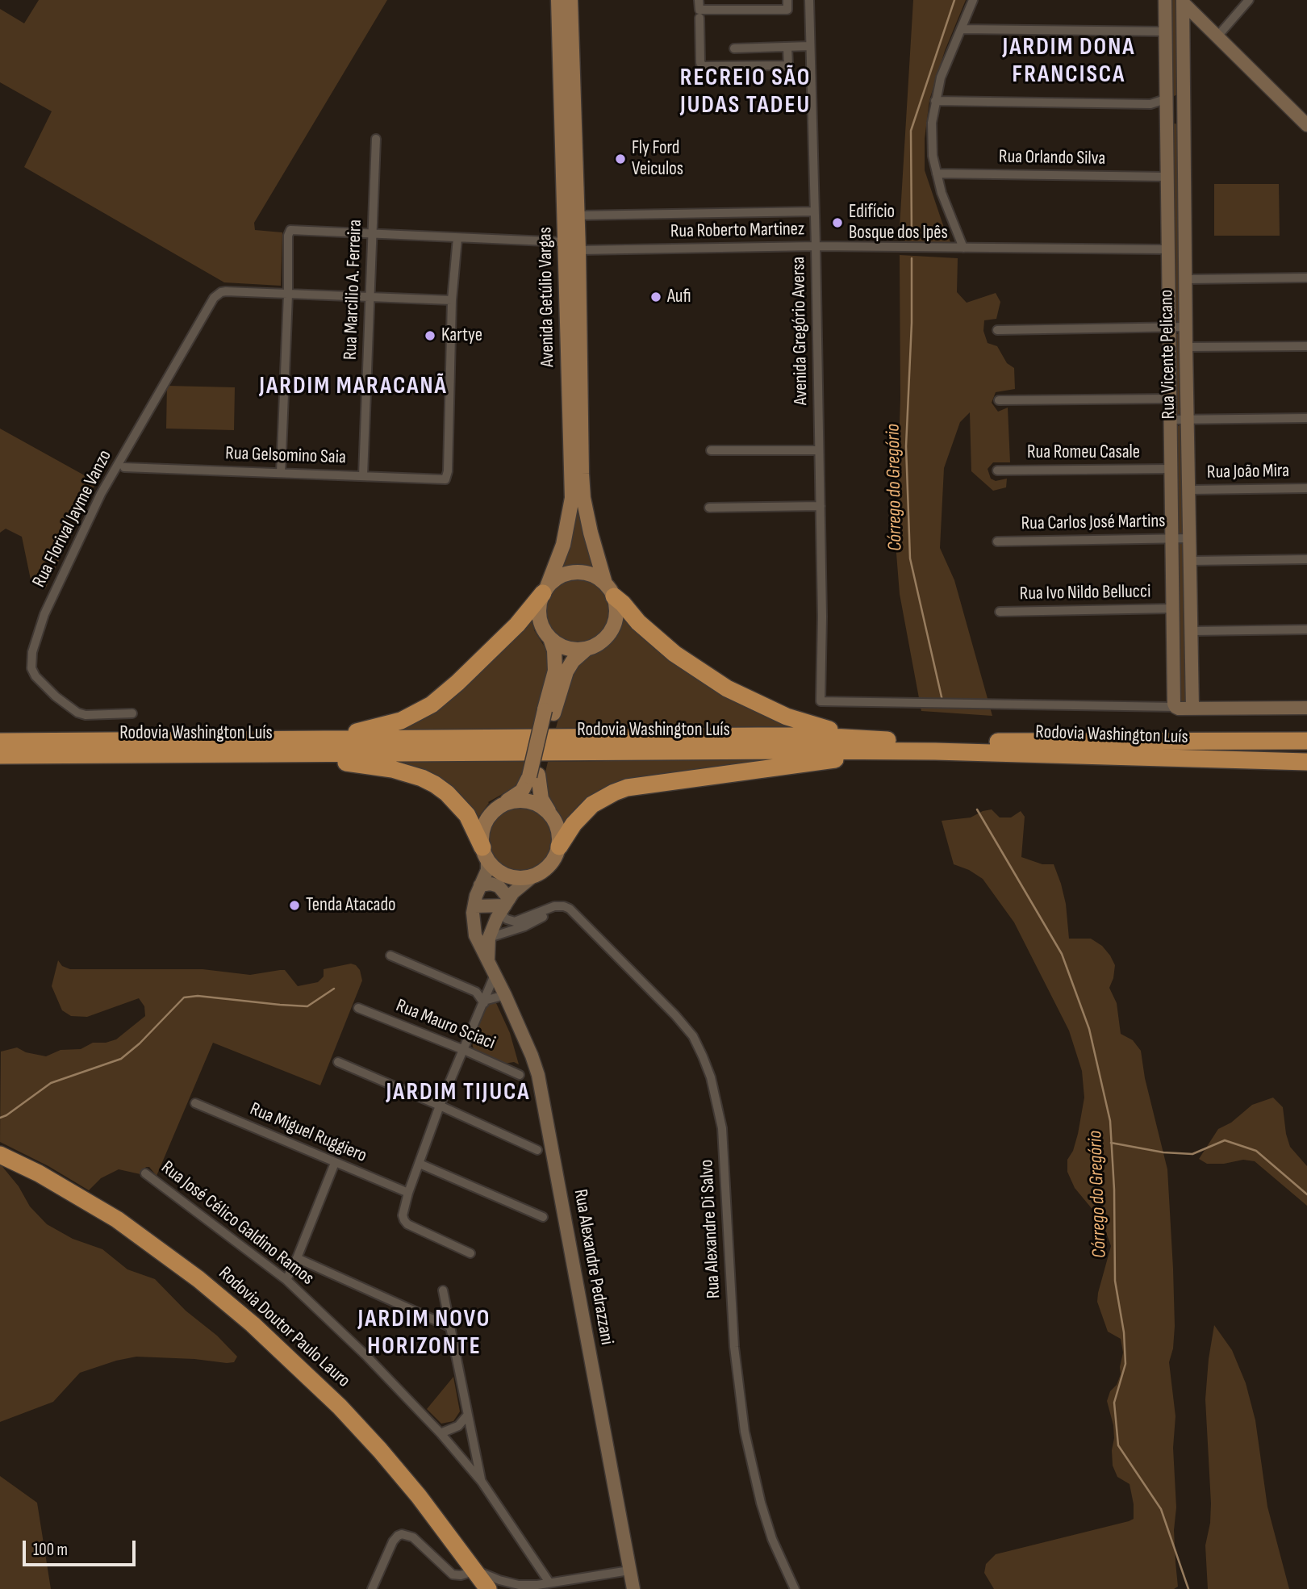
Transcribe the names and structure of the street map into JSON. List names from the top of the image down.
{
  "streets": {
    "highway": ["Rodovia Washington Luís", "Rodovia Doutor Paulo Lauro"],
    "main road": ["Avenida Getúlio Vargas"],
    "street": [
      "Rua Orlando Silva",
      "Rua Roberto Martinez",
      "Rua Marcilio A. Ferreira",
      "Avenida Gregório Aversa",
      "Rua Vicente Pelicano",
      "Rua Romeu Casale",
      "Rua Gelsomino Saia",
      "Rua João Mira",
      "Rua Florival Jayme Vanzo",
      "Rua Carlos José Martins",
      "Rua Ivo Nildo Bellucci",
      "Rua Mauro Sciaci",
      "Rua Miguel Ruggiero",
      "Rua José Célico Galdino Ramos",
      "Rua Alexandre Di Salvo",
      "Rua Alexandre Pedrazzani"
    ]
  },
  "crossings": [
    ["Rua Orlando Silva", "Rua Vicente Pelicano"],
    ["Rua Roberto Martinez", "Avenida Getúlio Vargas"],
    ["Rua Roberto Martinez", "Avenida Gregório Aversa"],
    ["Rua Roberto Martinez", "Rua Vicente Pelicano"],
    ["Rua Marcilio A. Ferreira", "Rua Gelsomino Saia"],
    ["Avenida Gregório Aversa", "Rua Vicente Pelicano"],
    ["Rua Vicente Pelicano", "Rua Romeu Casale"],
    ["Rua Vicente Pelicano", "Rua João Mira"],
    ["Rua Vicente Pelicano", "Rua Carlos José Martins"],
    ["Rua Vicente Pelicano", "Rua Ivo Nildo Bellucci"]
  ],
  "districts": [
    "JARDIM DONA FRANCISCA",
    "RECREIO SÃO JUDAS TADEU",
    "JARDIM MARACANÃ",
    "JARDIM TIJUCA",
    "JARDIM NOVO HORIZONTE"
  ],
  "water": ["Córrego do Gregório"],
  "places": [
    "Fly Ford Veiculos",
    "Edifício Bosque dos Ipês",
    "Aufi",
    "Kartye",
    "Tenda Atacado"
  ],
  "scale_bar": "100 m"
}
